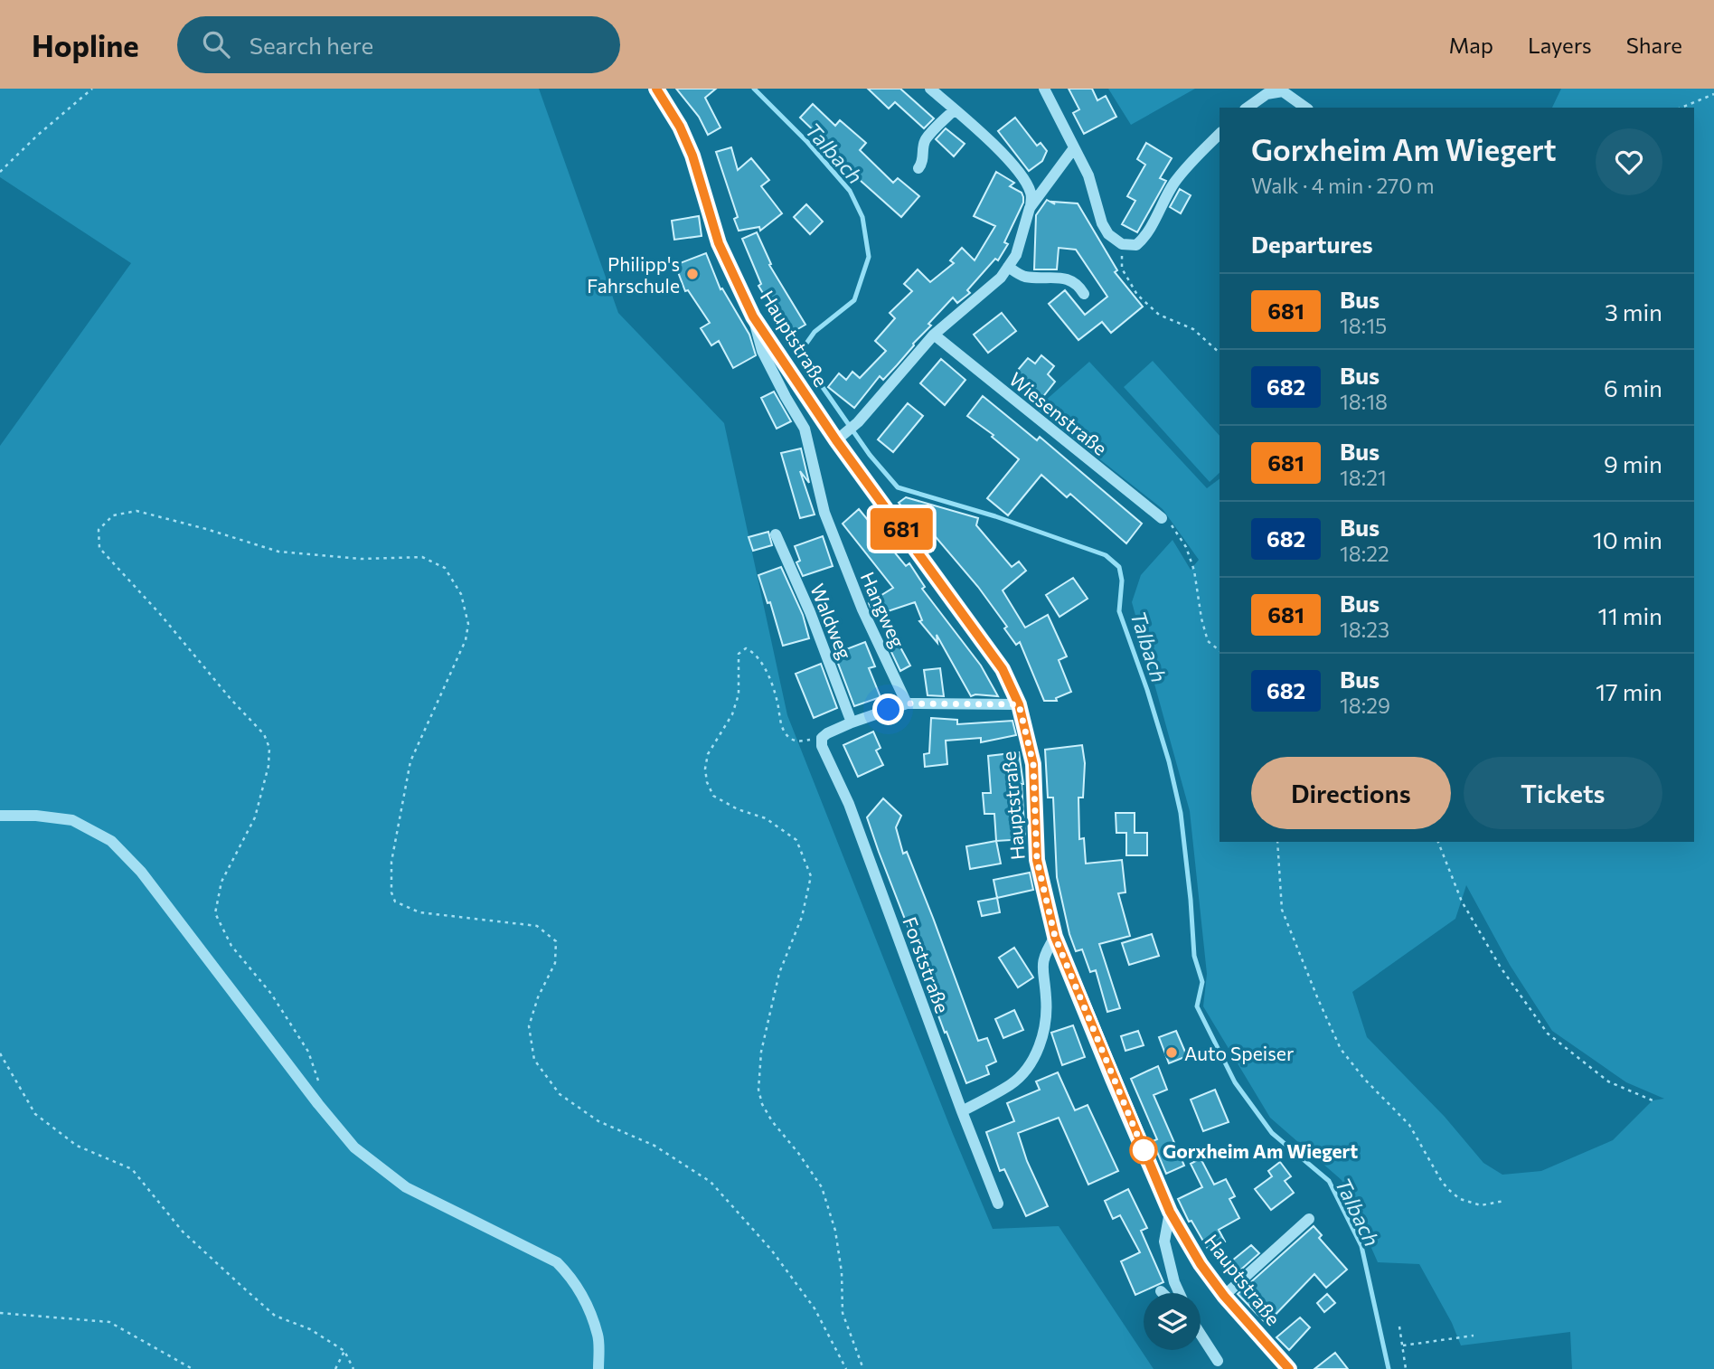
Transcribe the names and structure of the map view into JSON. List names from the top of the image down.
{
  "streets": {
    "main road": ["Hauptstraße"],
    "street": [
      "Wiesenstraße",
      "Hangweg",
      "Waldweg",
      "Forststraße"
    ]
  },
  "crossings": [
    ["Hauptstraße", "Hangweg"]
  ],
  "water": ["Talbach"],
  "places": ["Philipp's Fahrschule", "Auto Speiser", "Gorxheim Am Wiegert"],
  "lines": ["bus line 681"],
  "page": {
    "header": "Hopline",
    "search": "Search here",
    "nav": ["Map", "Layers", "Share"],
    "on_map": "681",
    "heading": [
      ["Gorxheim Am Wiegert", "Walk · 4 min · 270 m"],
      "Departures"
    ],
    "list": [
      {
        "mark": "681",
        "name": "Bus",
        "note": "18:15",
        "value": "3 min"
      },
      {
        "mark": "682",
        "name": "Bus",
        "note": "18:18",
        "value": "6 min"
      },
      {
        "mark": "681",
        "name": "Bus",
        "note": "18:21",
        "value": "9 min"
      },
      {
        "mark": "682",
        "name": "Bus",
        "note": "18:22",
        "value": "10 min"
      },
      {
        "mark": "681",
        "name": "Bus",
        "note": "18:23",
        "value": "11 min"
      },
      {
        "mark": "682",
        "name": "Bus",
        "note": "18:29",
        "value": "17 min"
      }
    ],
    "buttons": ["Directions", "Tickets"]
  }
}
